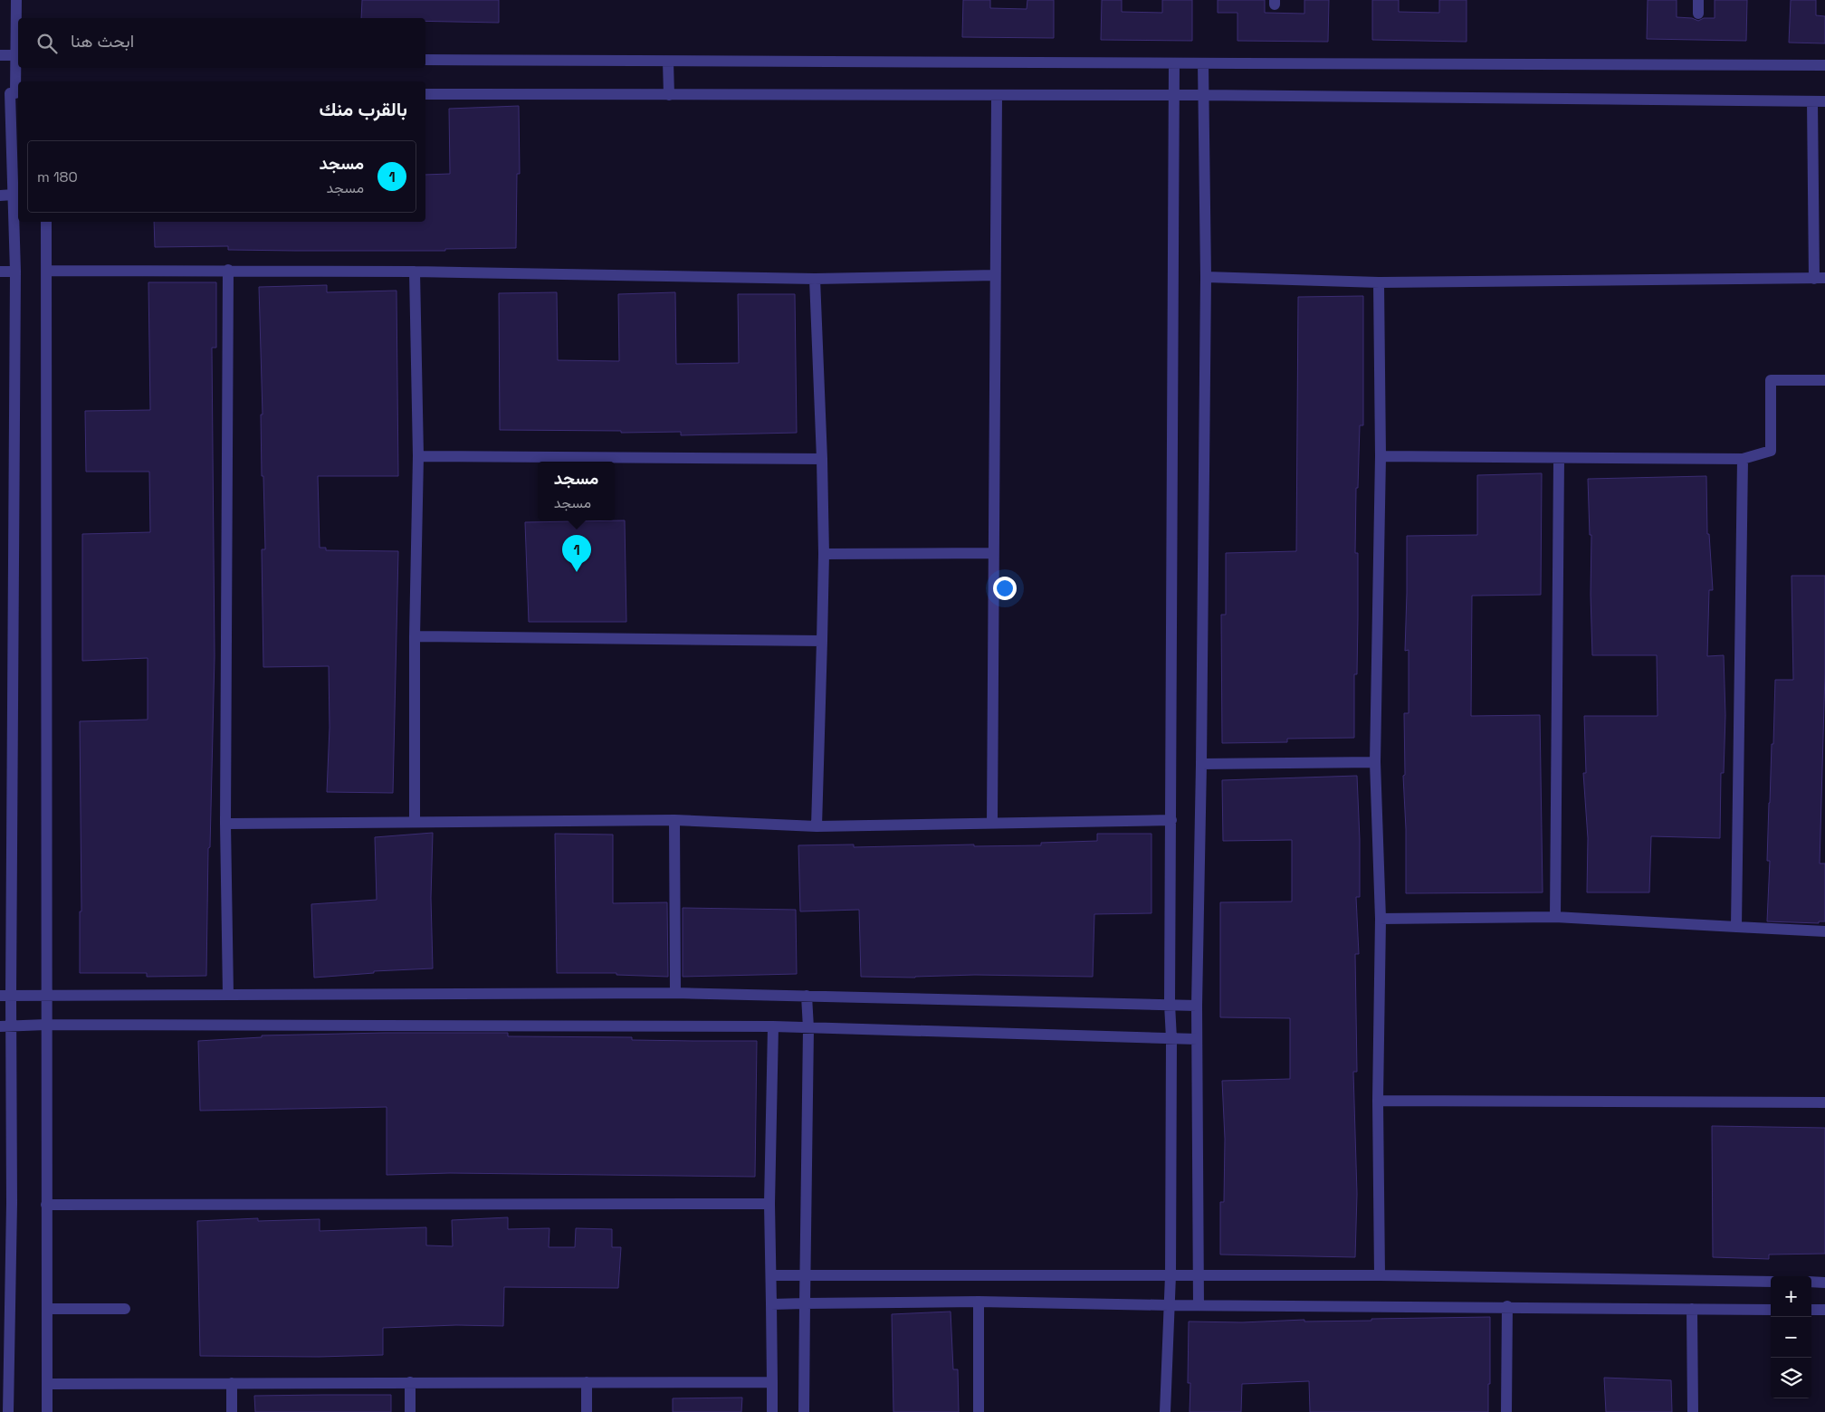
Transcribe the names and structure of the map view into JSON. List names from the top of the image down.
{
  "page": {
    "search": "ابحث هنا",
    "heading": "بالقرب منك",
    "list": [
      {
        "mark": "1",
        "name": "مسجد",
        "note": "مسجد",
        "value": "180 m"
      }
    ],
    "popup": ["مسجد", "مسجد"],
    "pins": "1",
    "map_buttons": ["+", "−"]
  }
}
